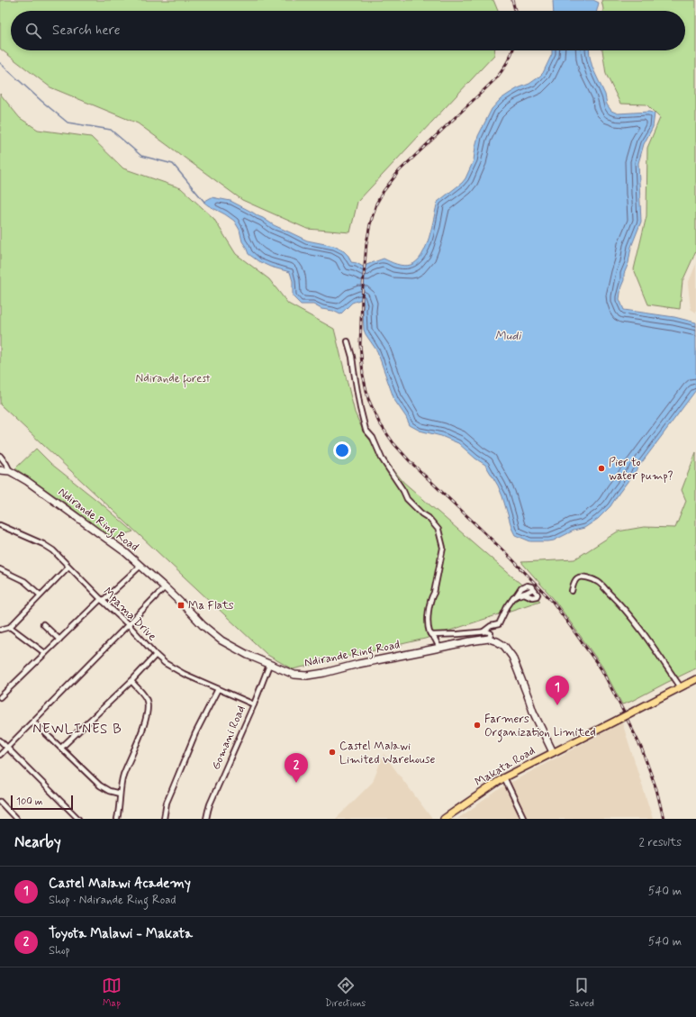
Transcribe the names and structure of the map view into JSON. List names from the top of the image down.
{
  "streets": {
    "main road": ["Makata Road"],
    "street": ["Ndirande Ring Road", "Mpama Drive", "Gomani Road"]
  },
  "crossings": [
    ["Ndirande Ring Road", "Gomani Road"],
    ["Mpama Drive", "Gomani Road"]
  ],
  "districts": ["NEWLINES B"],
  "water": ["Mudi"],
  "parks": ["Ndirande forest"],
  "places": {
    "other": ["Pier to water pump?", "Farmers Organization Limited", "Castel Malawi Limited Warehouse"],
    "transit": ["Ma Flats"]
  },
  "scale_bar": "100 m",
  "page": {
    "search": "Search here",
    "pins": ["1", "2"],
    "scale": "100 m",
    "heading": ["Nearby", "2 results"],
    "list": [
      {
        "mark": "1",
        "name": "Castel Malawi Academy",
        "note": "Shop · Ndirande Ring Road",
        "value": "540 m"
      },
      {
        "mark": "2",
        "name": "Toyota Malawi - Makata",
        "note": "Shop",
        "value": "540 m"
      }
    ],
    "nav": ["Map", "Directions", "Saved"]
  }
}
